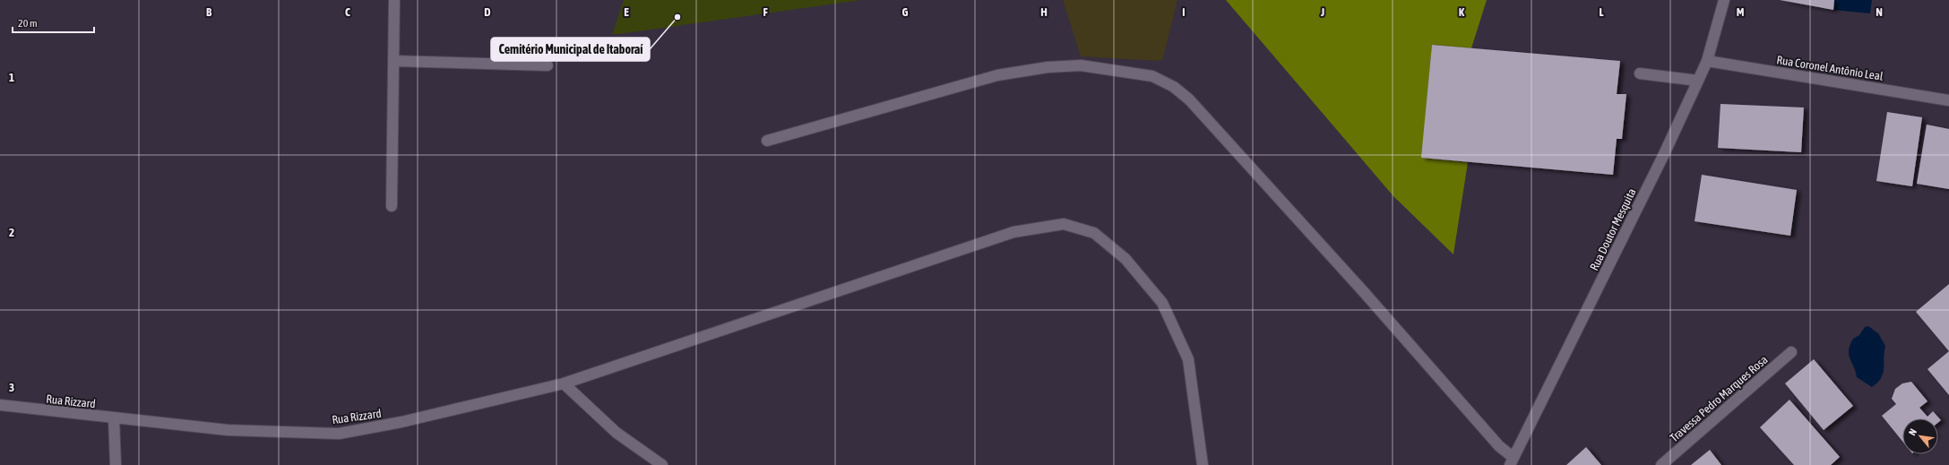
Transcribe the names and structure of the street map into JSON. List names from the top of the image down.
{
  "streets": {
    "street": [
      "Rua Coronel Antônio Leal",
      "Rua Doutor Mesquita",
      "Travessa Pedro Marques Rosa",
      "Rua Rizzard"
    ]
  },
  "crossings": [
    ["Rua Coronel Antônio Leal", "Rua Doutor Mesquita"]
  ],
  "places": ["Cemitério Municipal de Itaboraí"],
  "scale_bar": "20 m",
  "north": "top left",
  "grid": {
    "columns": [
      "B",
      "C",
      "D",
      "E",
      "F",
      "G",
      "H",
      "I",
      "J",
      "K",
      "L",
      "M",
      "N"
    ],
    "rows": ["1", "2", "3"]
  }
}
